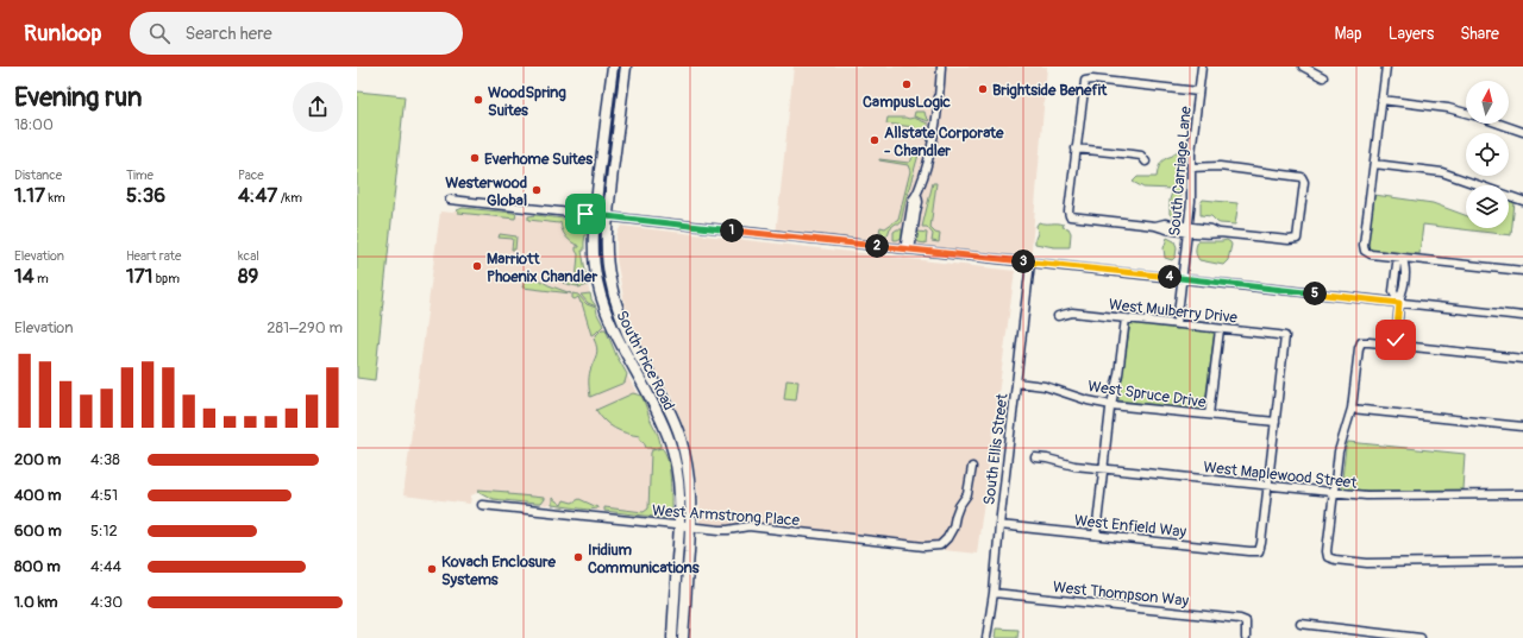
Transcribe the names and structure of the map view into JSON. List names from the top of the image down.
{
  "streets": {
    "main road": ["South Price Road"],
    "street": [
      "South Carriage Lane",
      "West Mulberry Drive",
      "West Spruce Drive",
      "South Ellis Street",
      "West Maplewood Street",
      "West Armstrong Place",
      "West Enfield Way",
      "West Thompson Way"
    ]
  },
  "crossings": [
    ["South Carriage Lane", "West Mulberry Drive"],
    ["West Mulberry Drive", "West Spruce Drive"],
    ["South Price Road", "West Armstrong Place"],
    ["West Spruce Drive", "South Ellis Street"],
    ["South Ellis Street", "West Enfield Way"],
    ["South Ellis Street", "West Thompson Way"],
    ["West Maplewood Street", "West Enfield Way"]
  ],
  "places": [
    "CampusLogic",
    "Brightside Benefit",
    "WoodSpring Suites",
    "Allstate Corporate - Chandler",
    "Everhome Suites",
    "Westerwood Global",
    "Marriott Phoenix Chandler",
    "Iridium Communications",
    "Kovach Enclosure Systems"
  ],
  "north": "top",
  "page": {
    "header": "Runloop",
    "search": "Search here",
    "nav": ["Map", "Layers", "Share"],
    "heading": ["Evening run", "18:00"],
    "stats": [
      ["Distance", "1.17 km"],
      ["Time", "5:36"],
      ["Pace", "4:47 /km"],
      ["Elevation", "14 m"],
      ["Heart rate", "171 bpm"],
      ["kcal", "89"]
    ],
    "pins": [
      "1",
      "2",
      "3",
      "4",
      "5"
    ],
    "chart": ["Elevation", "281–290 m"],
    "list": [
      {
        "name": "200 m",
        "note": "4:38"
      },
      {
        "name": "400 m",
        "note": "4:51"
      },
      {
        "name": "600 m",
        "note": "5:12"
      },
      {
        "name": "800 m",
        "note": "4:44"
      },
      {
        "name": "1.0 km",
        "note": "4:30"
      }
    ]
  }
}
